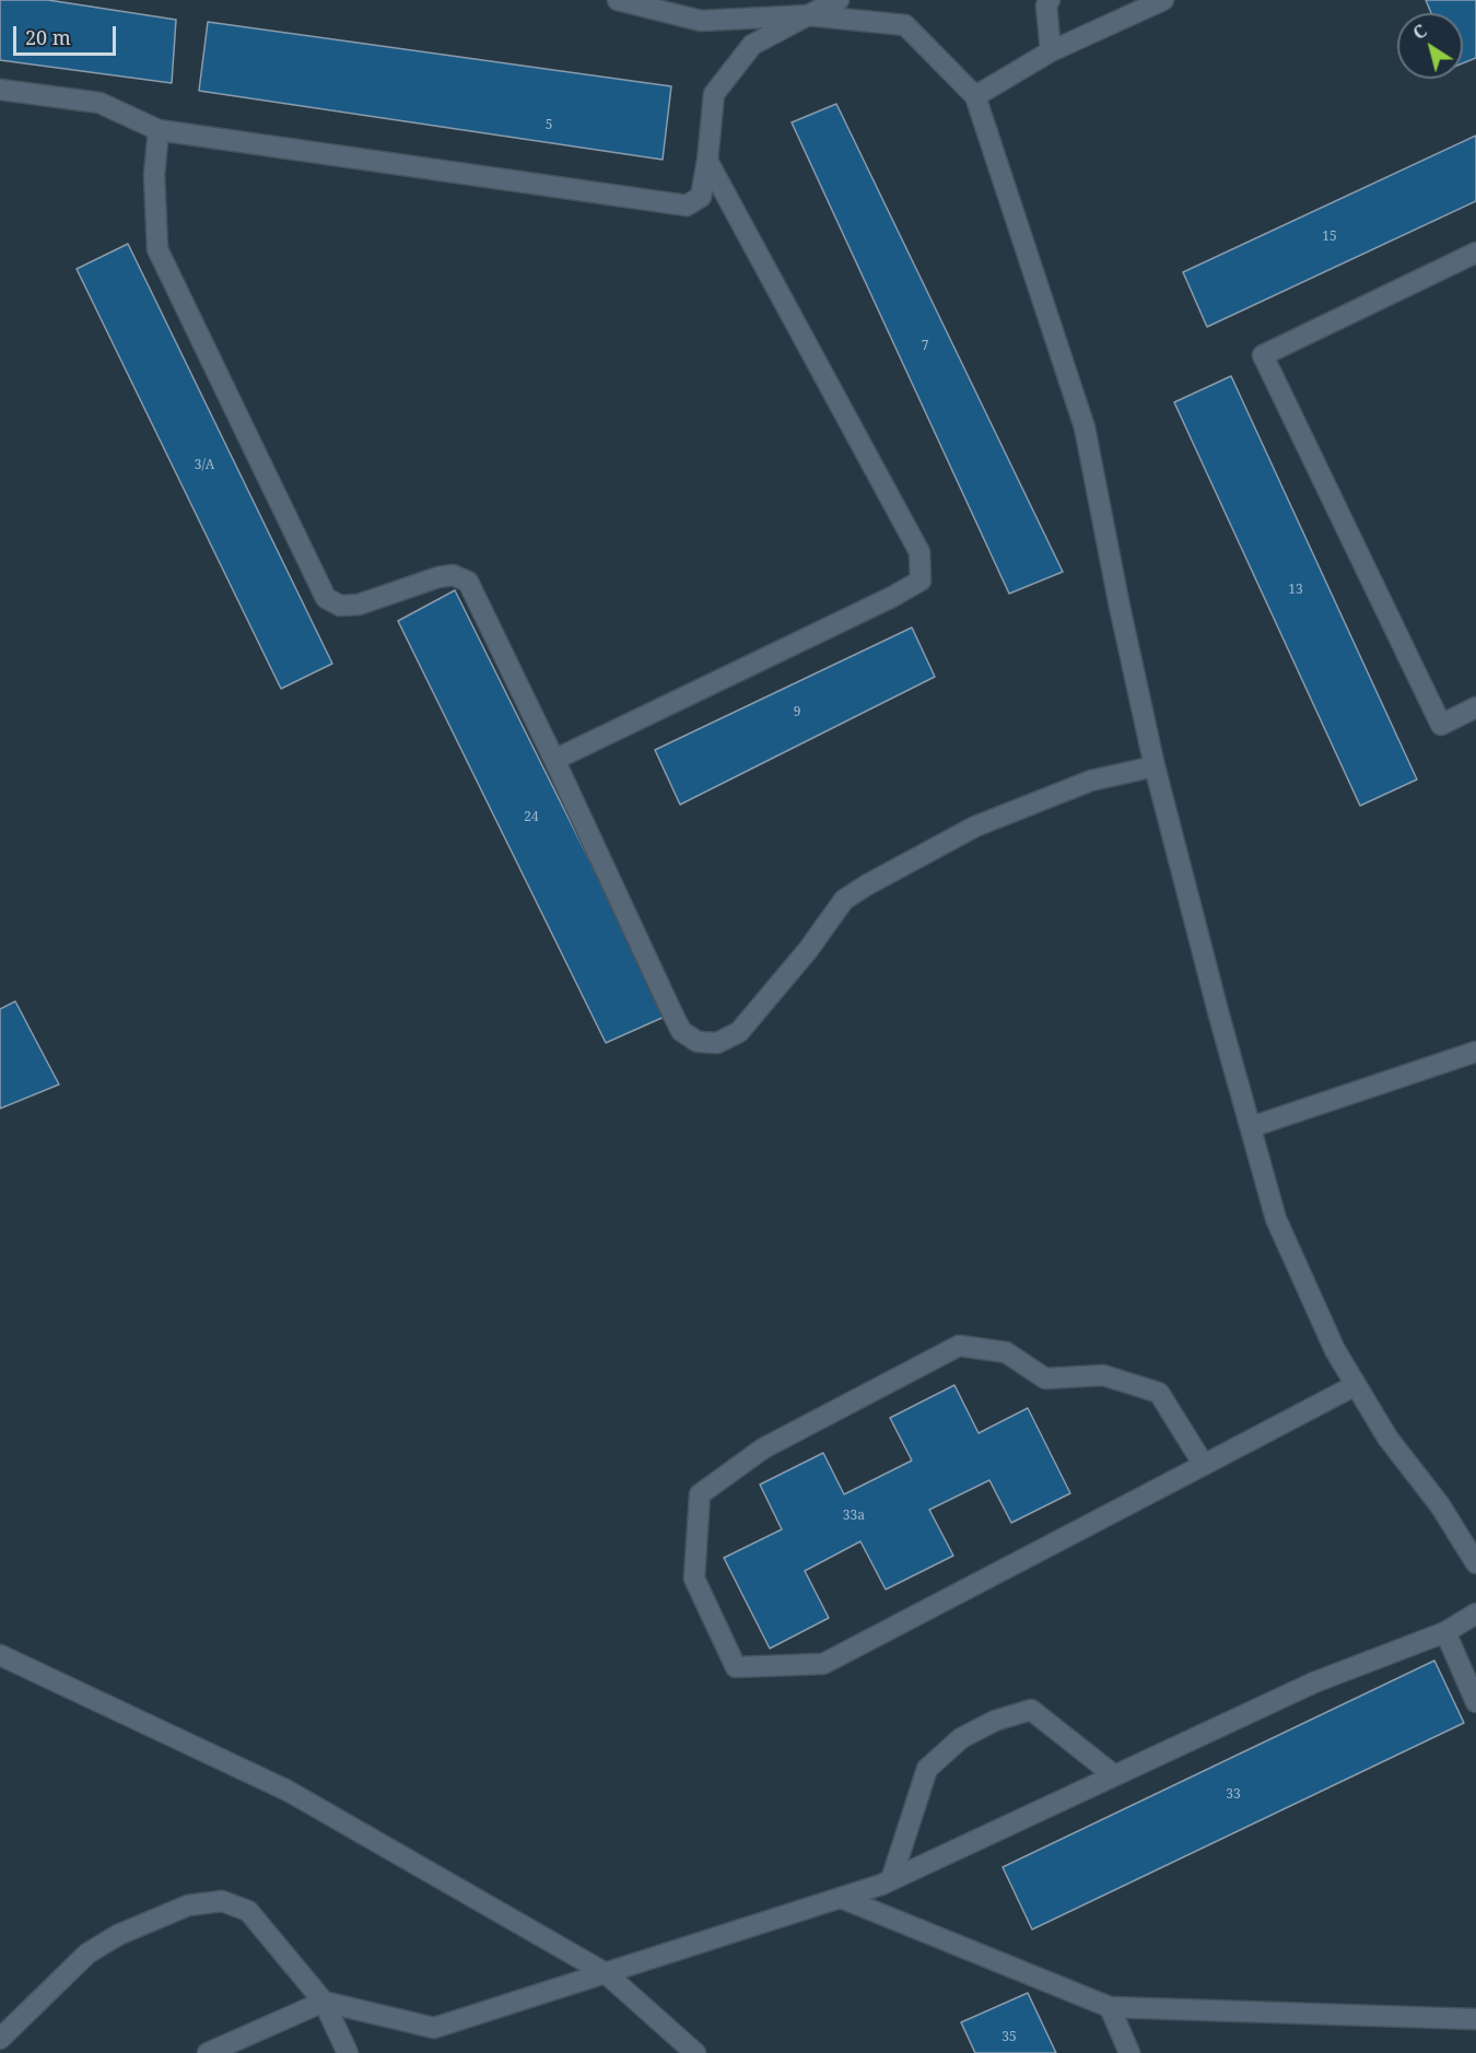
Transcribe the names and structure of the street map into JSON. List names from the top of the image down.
{
  "house_numbers": [
    "5",
    "15",
    "7",
    "3/А",
    "13",
    "9",
    "24",
    "33а",
    "33",
    "35"
  ],
  "scale_bar": "20 m",
  "north": "top left"
}
